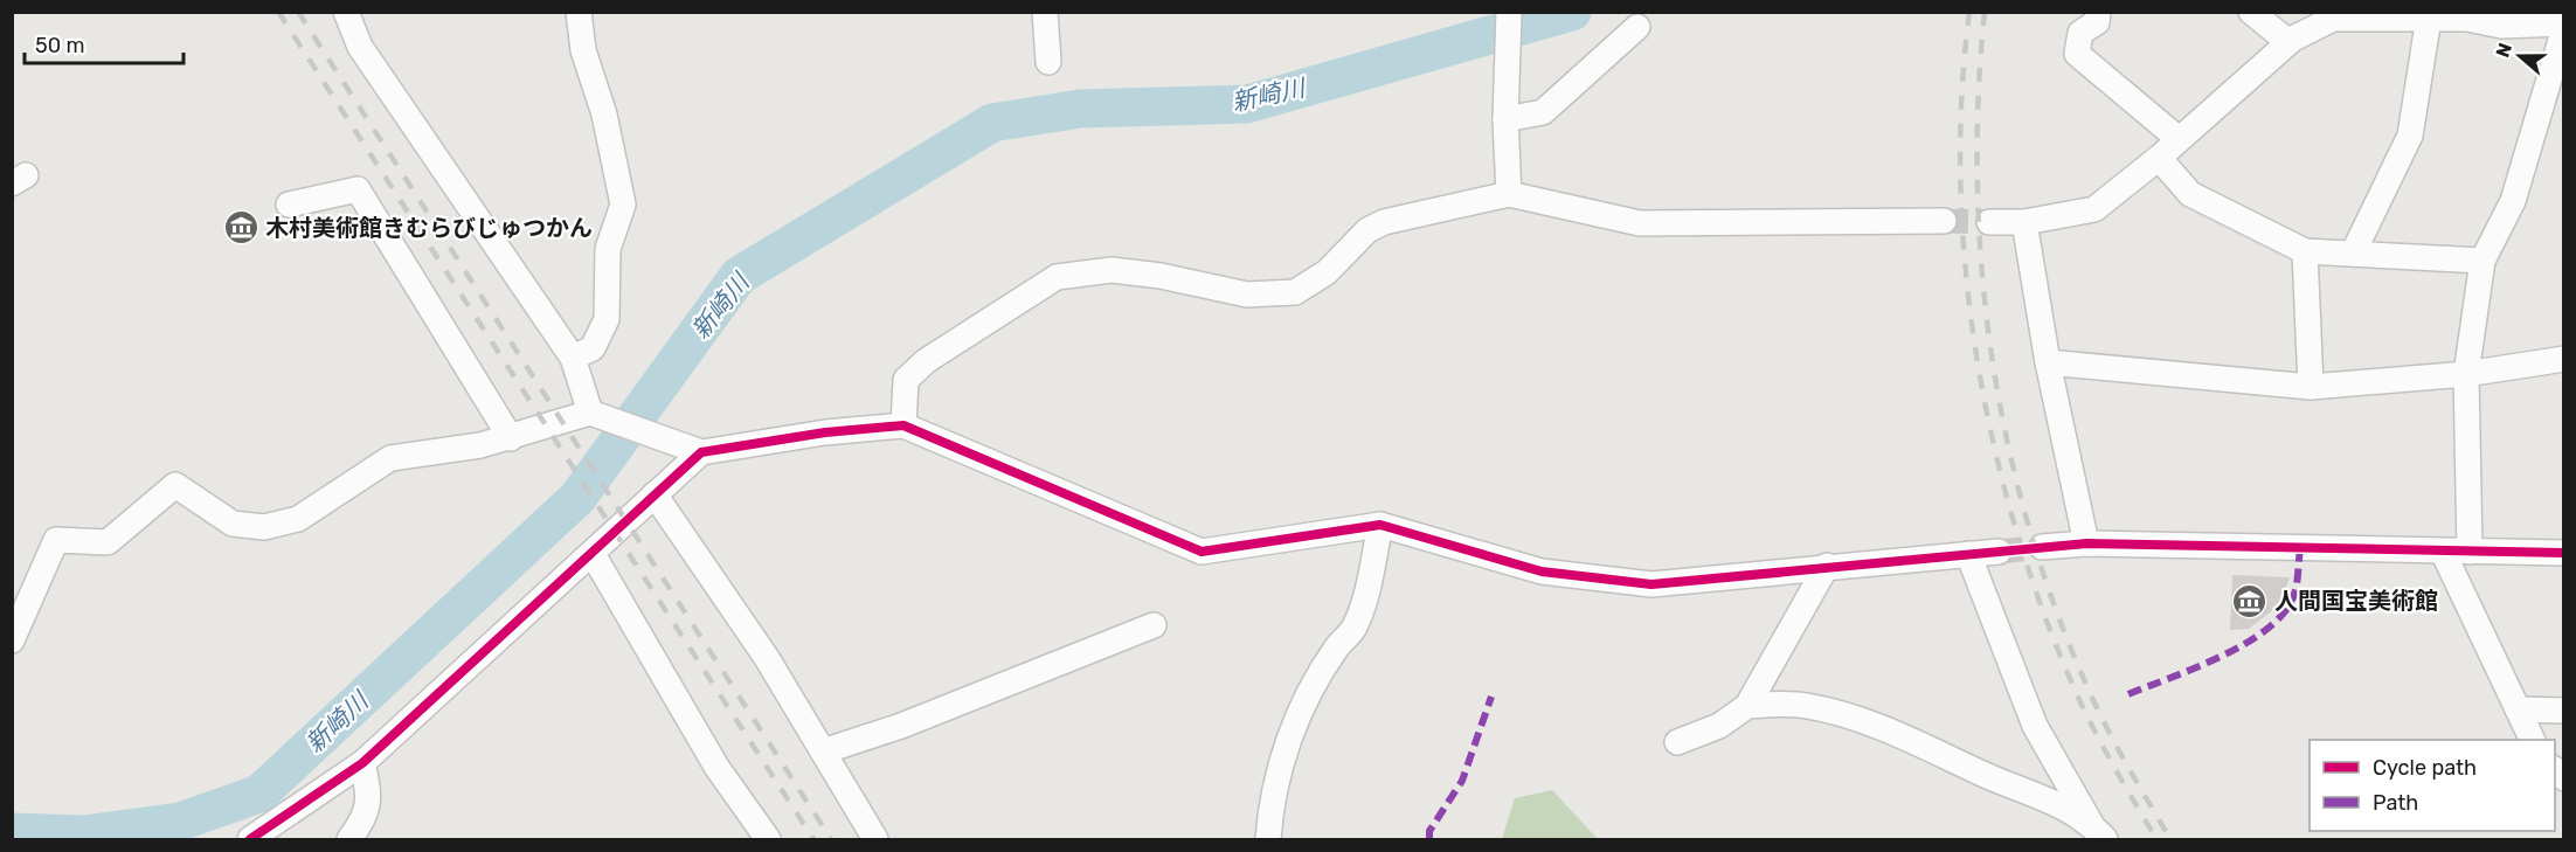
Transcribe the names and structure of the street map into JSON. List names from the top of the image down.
{
  "water": ["新崎川"],
  "places": {
    "museum": ["木村美術館きむらびじゅつかん", "人間国宝美術館"]
  },
  "legend": ["Cycle path", "Path"],
  "scale_bar": "50 m",
  "north": "left"
}
